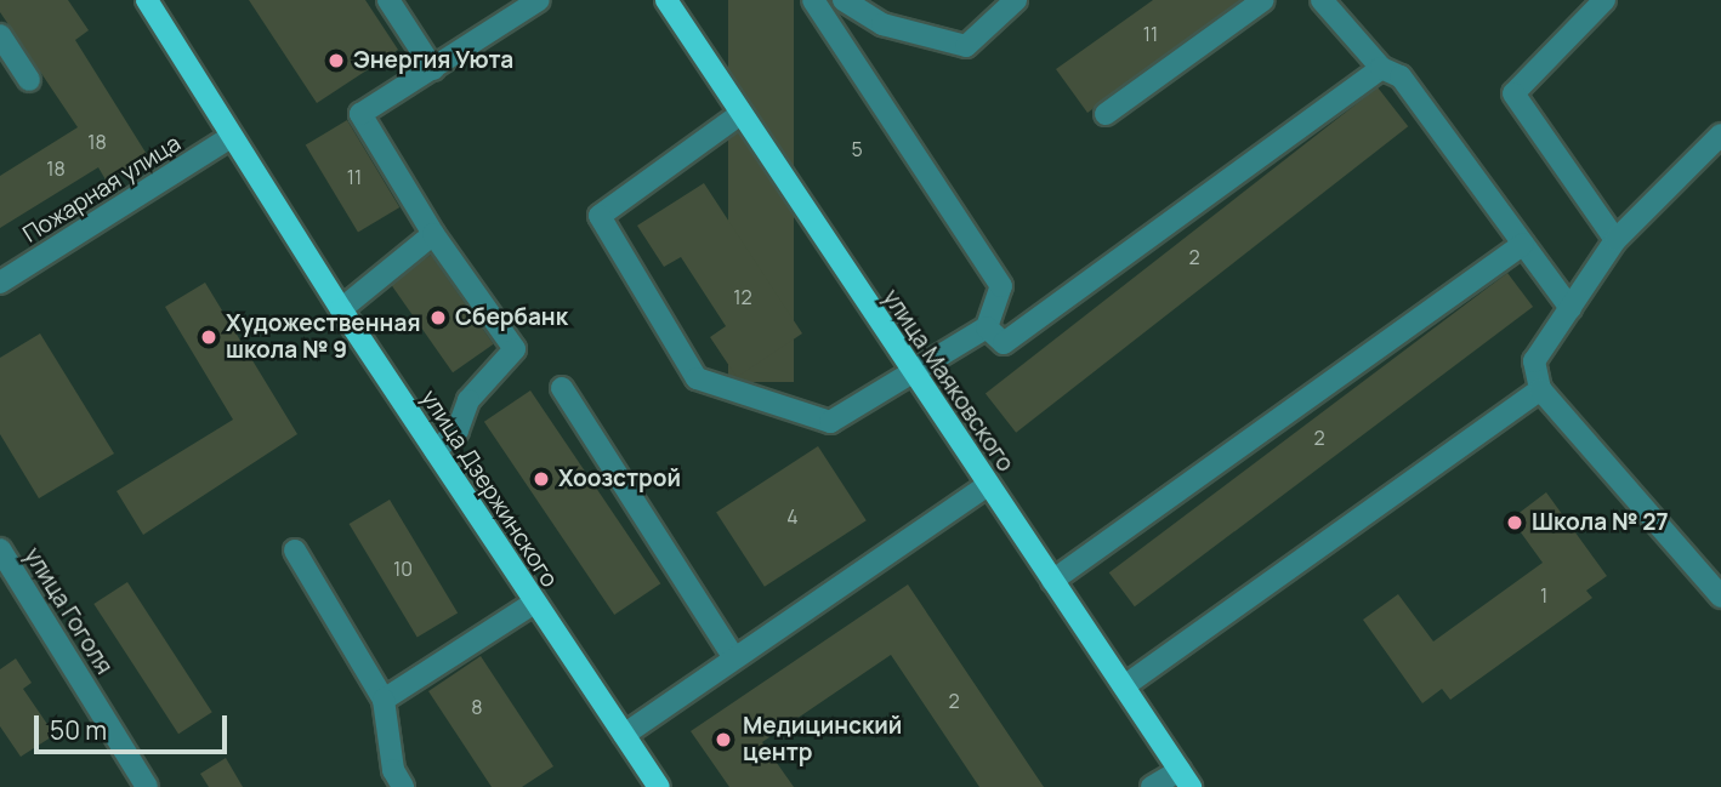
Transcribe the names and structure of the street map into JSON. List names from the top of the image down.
{
  "streets": {
    "main road": ["улица Маяковского", "улица Дзержинского"],
    "street": ["Пожарная улица", "улица Гоголя"]
  },
  "crossings": [
    ["Пожарная улица", "улица Дзержинского"]
  ],
  "places": [
    "Энергия Уюта",
    "Сбербанк",
    "Художественная школа № 9",
    "Хоозстрой",
    "Школа № 27",
    "Медицинский центр"
  ],
  "house_numbers": [
    "11",
    "18",
    "5",
    "18",
    "11",
    "2",
    "12",
    "2",
    "4",
    "10",
    "1",
    "2",
    "8"
  ],
  "scale_bar": "50 m"
}
